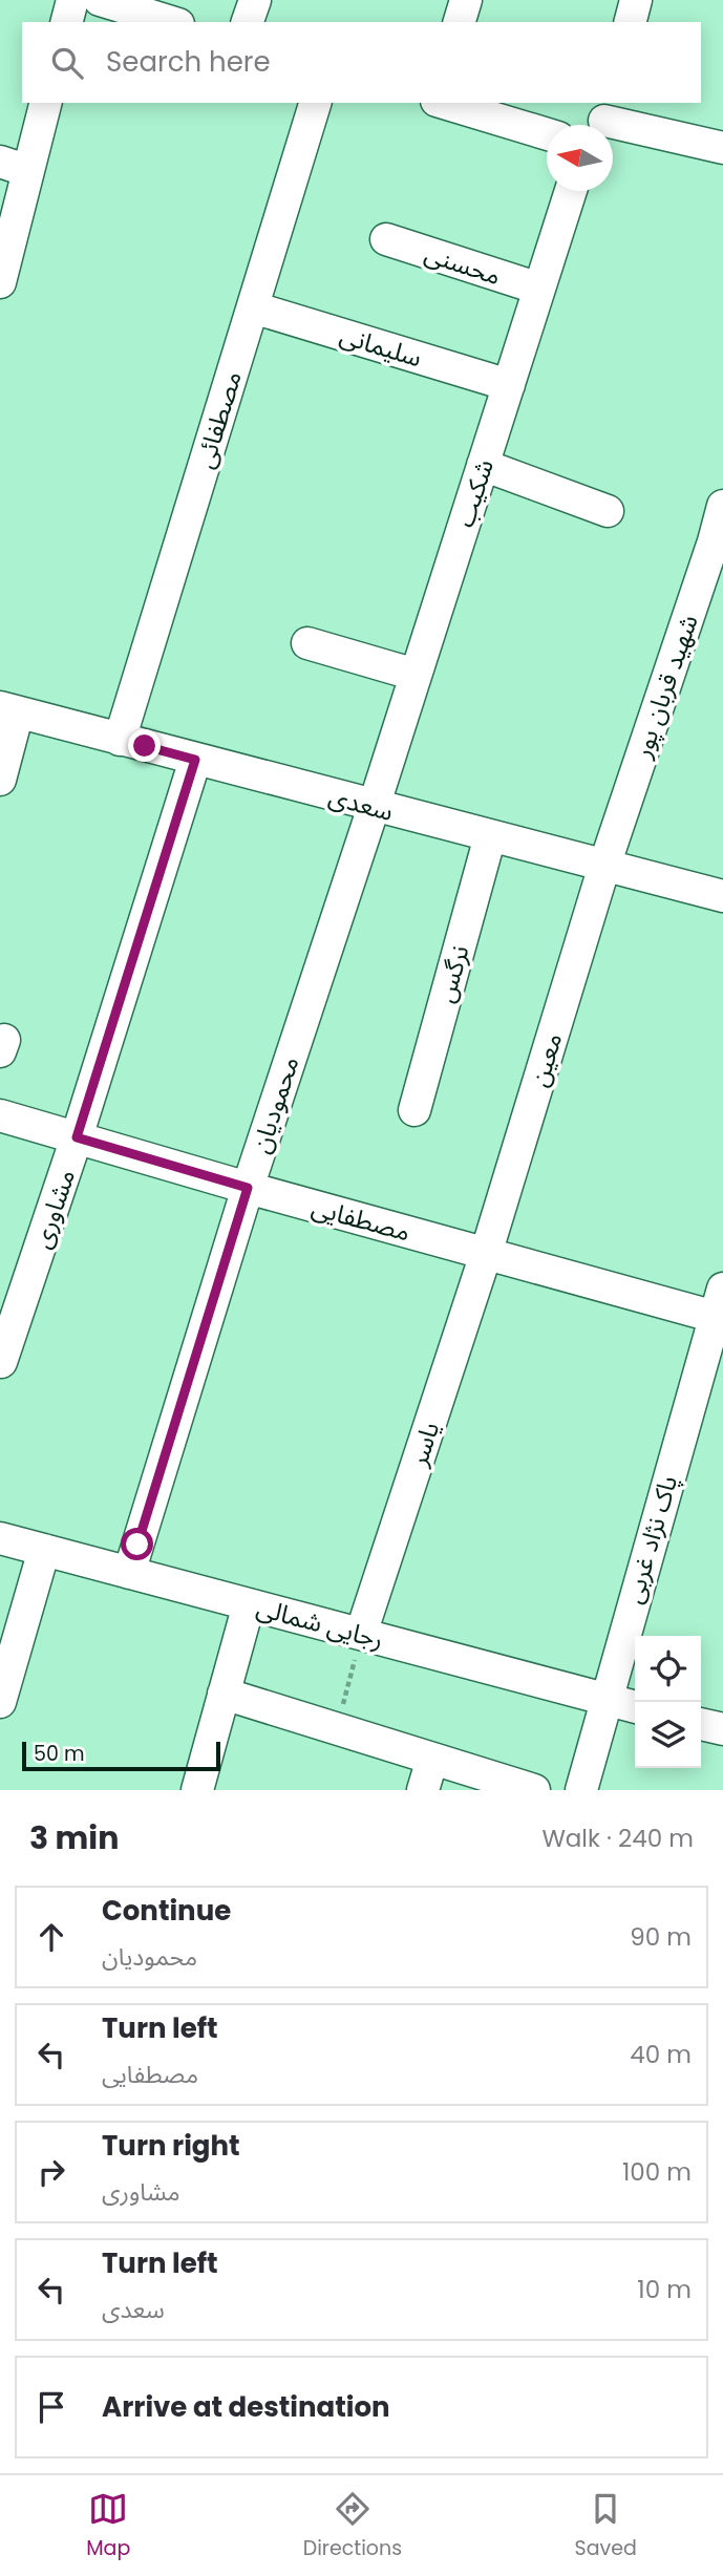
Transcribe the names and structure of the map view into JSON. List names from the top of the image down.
{
  "streets": {
    "street": [
      "محسنی",
      "سلیمانی",
      "مصطفائی",
      "شکیب",
      "شهید قربان پور",
      "سعدی",
      "نرگس",
      "معین",
      "محمودیان",
      "مشاوری",
      "مصطفایی",
      "یاسر",
      "پاک نژاد غربی",
      "رجایی شمالی"
    ]
  },
  "crossings": [
    ["محسنی", "شکیب"],
    ["سلیمانی", "مصطفائی"],
    ["سلیمانی", "شکیب"],
    ["مصطفائی", "سعدی"],
    ["شکیب", "سعدی"],
    ["شکیب", "محمودیان"],
    ["شهید قربان پور", "سعدی"],
    ["شهید قربان پور", "معین"],
    ["سعدی", "نرگس"],
    ["سعدی", "معین"],
    ["سعدی", "محمودیان"],
    ["سعدی", "مشاوری"],
    ["معین", "مصطفایی"],
    ["معین", "یاسر"],
    ["محمودیان", "مصطفایی"],
    ["محمودیان", "رجایی شمالی"],
    ["مشاوری", "مصطفایی"],
    ["مصطفایی", "یاسر"],
    ["مصطفایی", "پاک نژاد غربی"],
    ["یاسر", "رجایی شمالی"],
    ["پاک نژاد غربی", "رجایی شمالی"]
  ],
  "scale_bar": "50 m",
  "north": "left",
  "page": {
    "search": "Search here",
    "scale": "50 m",
    "heading": ["3 min", "Walk · 240 m"],
    "list": [
      ["Continue", "محمودیان", "90 m"],
      ["Turn left", "مصطفایی", "40 m"],
      ["Turn right", "مشاوری", "100 m"],
      ["Turn left", "سعدی", "10 m"],
      "Arrive at destination"
    ],
    "nav": ["Map", "Directions", "Saved"]
  }
}
